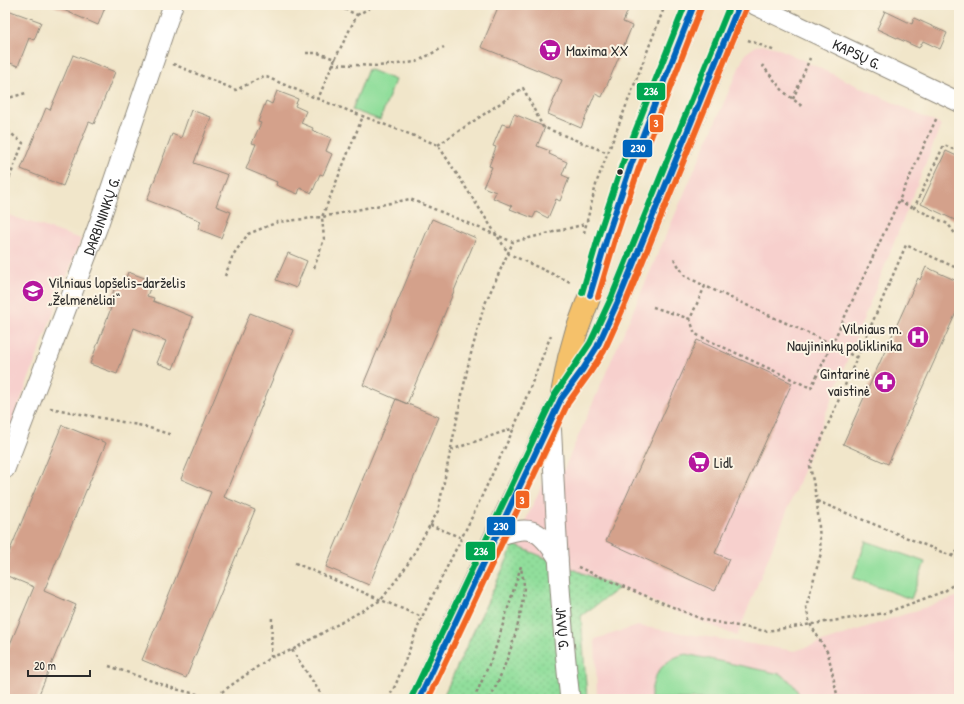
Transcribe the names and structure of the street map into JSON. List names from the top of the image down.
{
  "streets": {
    "street": ["KAPSŲ G.", "DARBININKŲ G.", "JAVŲ G."]
  },
  "places": {
    "supermarket": ["Maxima XX", "Lidl"],
    "school or university": ["Vilniaus lopšelis-darželis „Želmenėliai“"],
    "hospital": ["Vilniaus m. Naujininkų poliklinika"],
    "pharmacy": ["Gintarinė vaistinė"]
  },
  "lines": ["transit line 230", "transit line 236", "transit line 3"],
  "scale_bar": "20 m"
}
